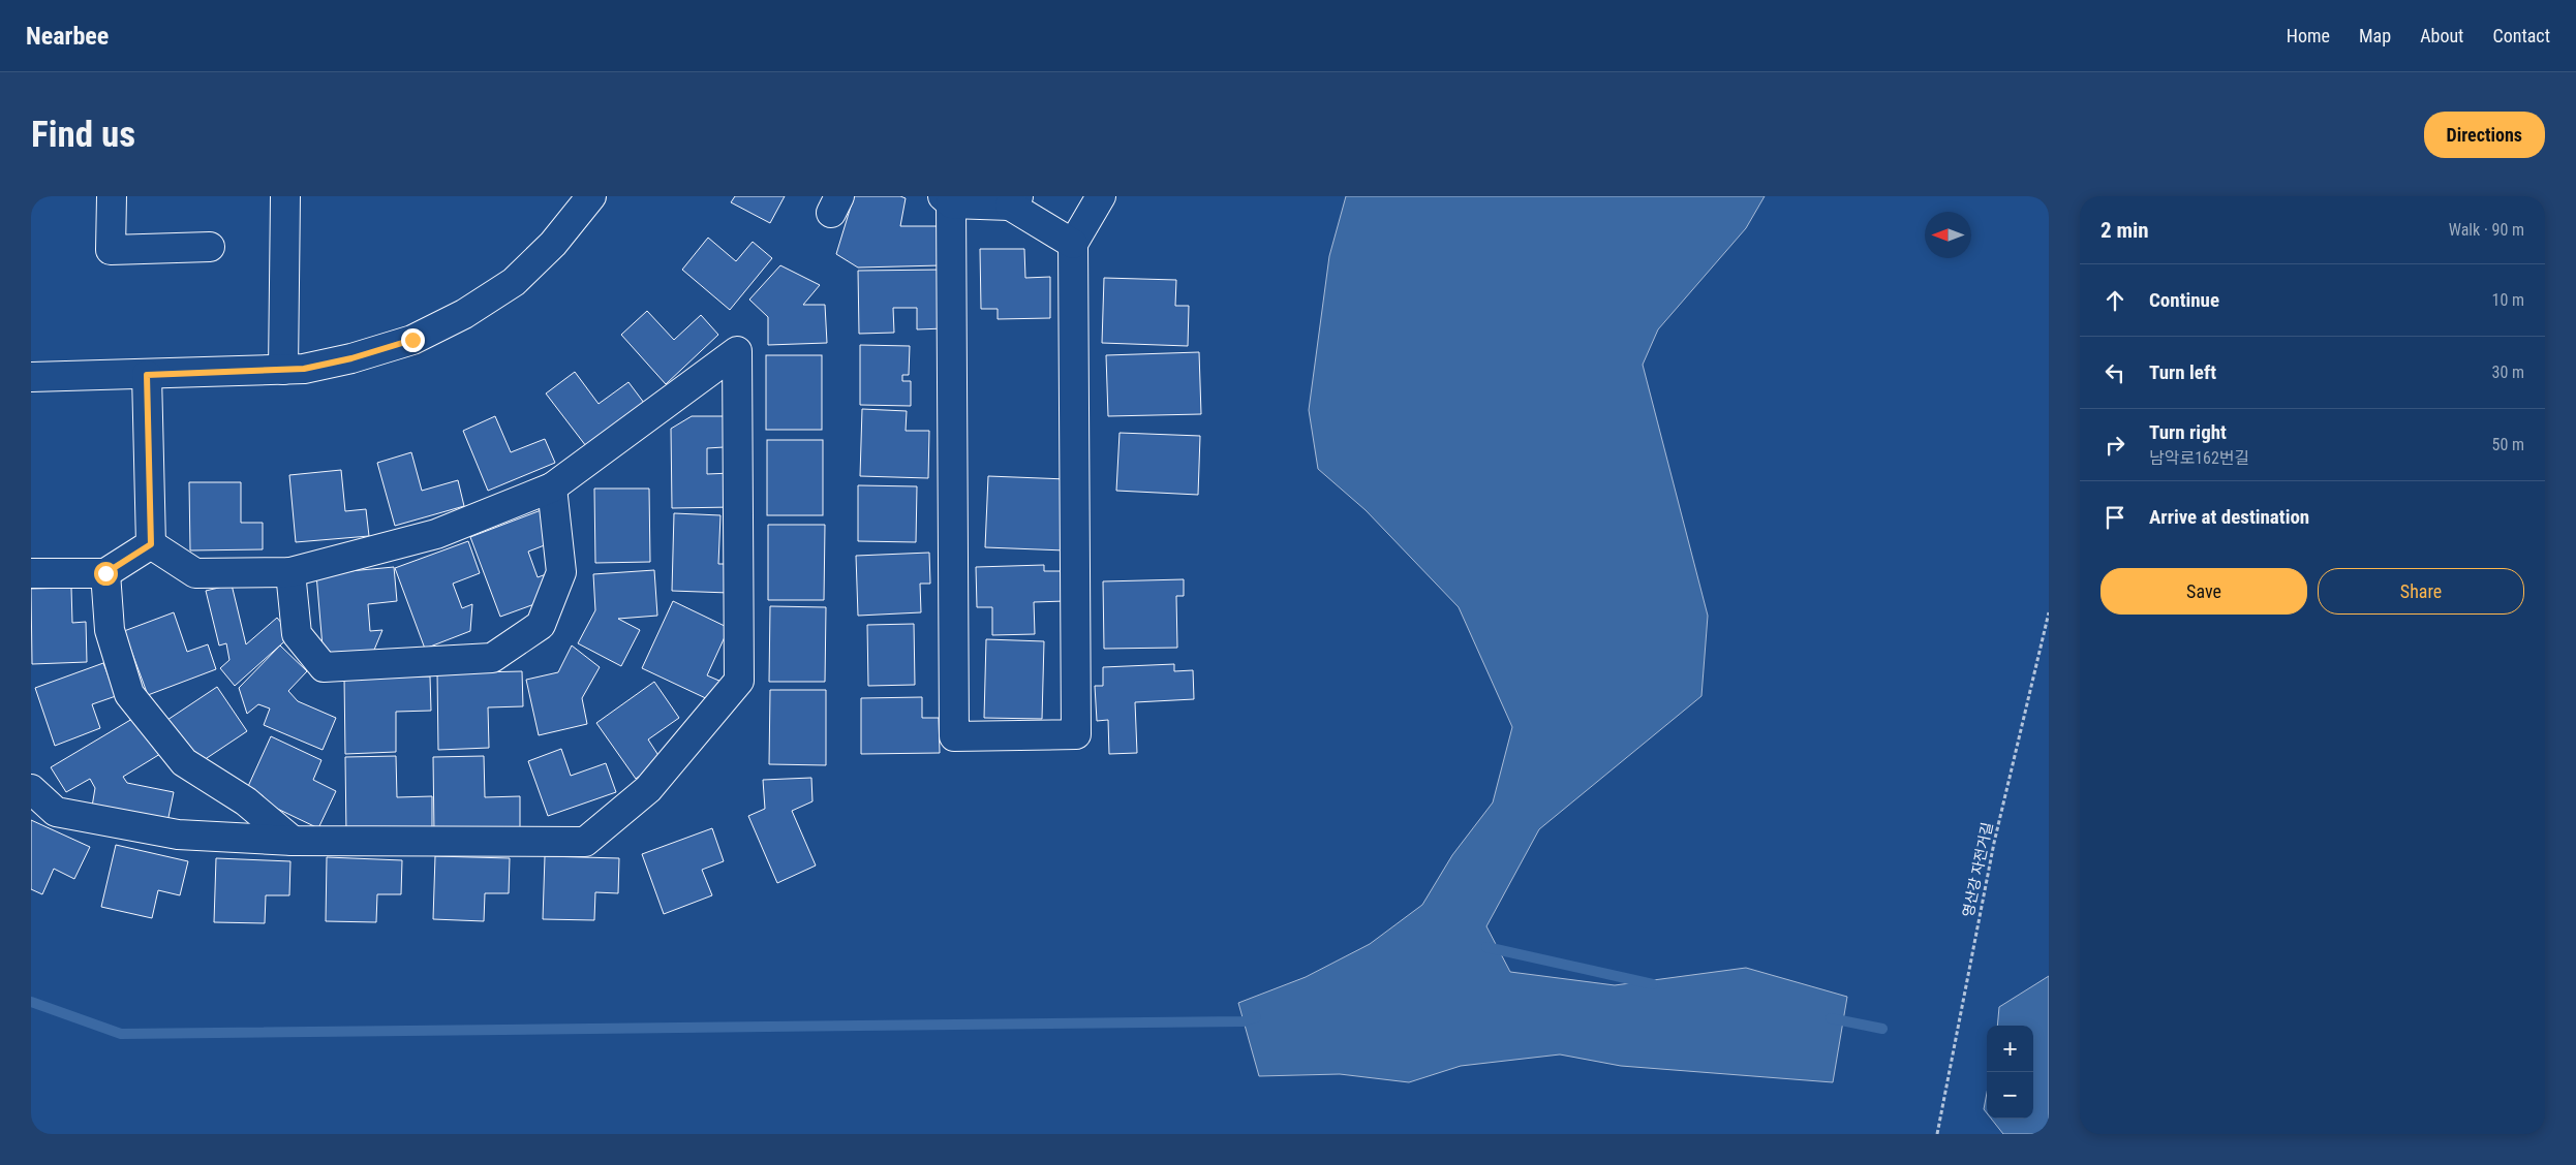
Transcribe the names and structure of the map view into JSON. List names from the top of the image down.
{
  "streets": {
    "path": ["영산강 자전거길"]
  },
  "north": "left",
  "page": {
    "header": "Nearbee",
    "nav": [
      "Home",
      "Map",
      "About",
      "Contact"
    ],
    "buttons": [
      "Directions",
      ["Save", "Share"]
    ],
    "title": "Find us",
    "heading": ["2 min", "Walk · 90 m"],
    "list": [
      ["Continue", "10 m"],
      ["Turn left", "30 m"],
      ["Turn right", "남악로162번길", "50 m"],
      "Arrive at destination"
    ],
    "map_buttons": ["+", "−"]
  }
}
